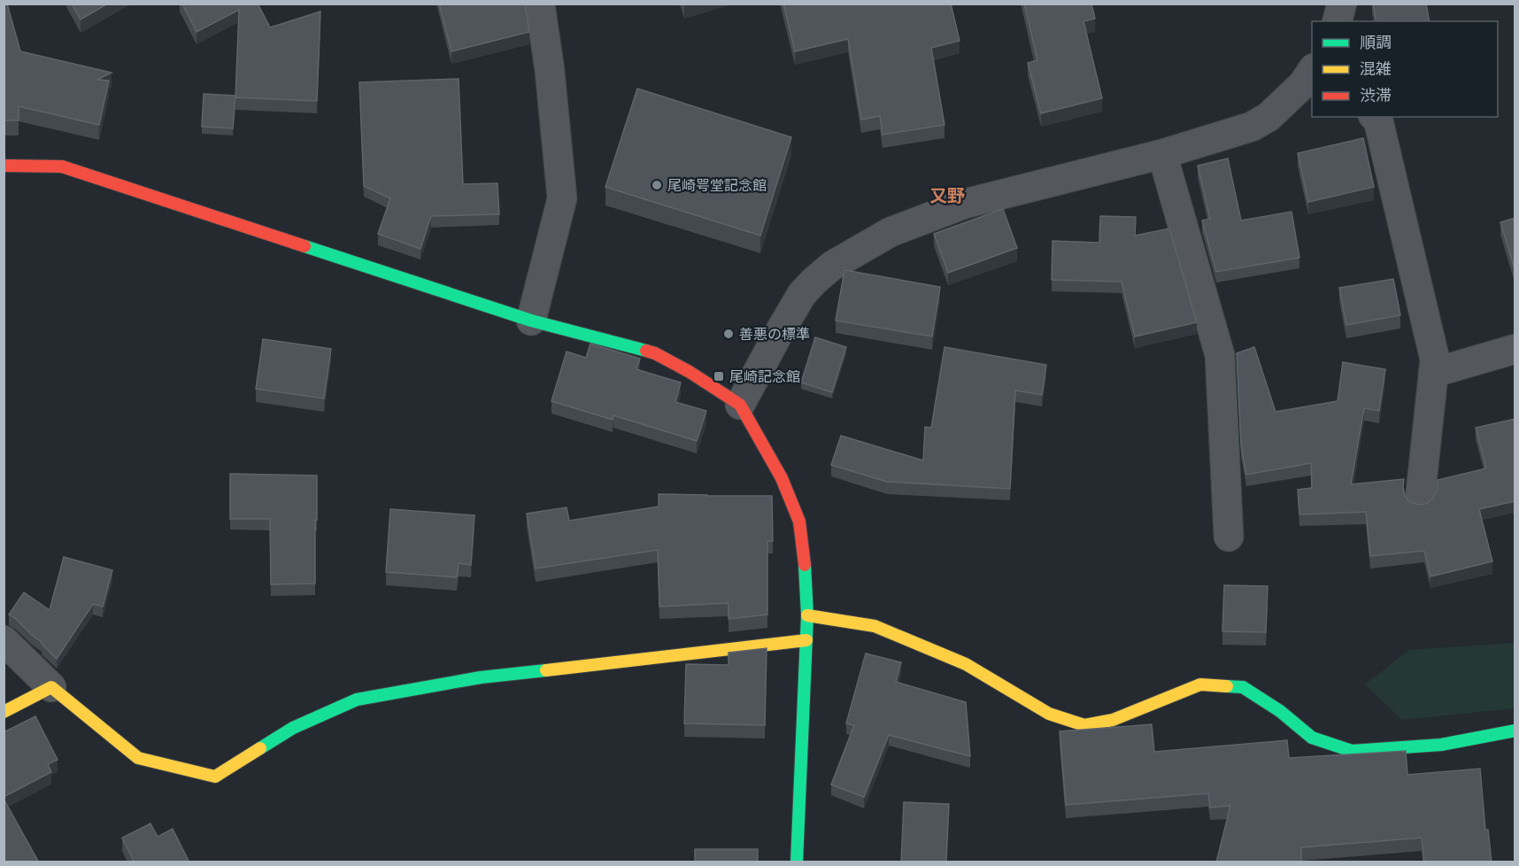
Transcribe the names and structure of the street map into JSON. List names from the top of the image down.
{
  "districts": ["又野"],
  "places": {
    "other": ["尾崎咢堂記念館", "善悪の標準"],
    "transit": ["尾崎記念館"]
  },
  "legend": ["順調", "混雑", "渋滞"]
}
